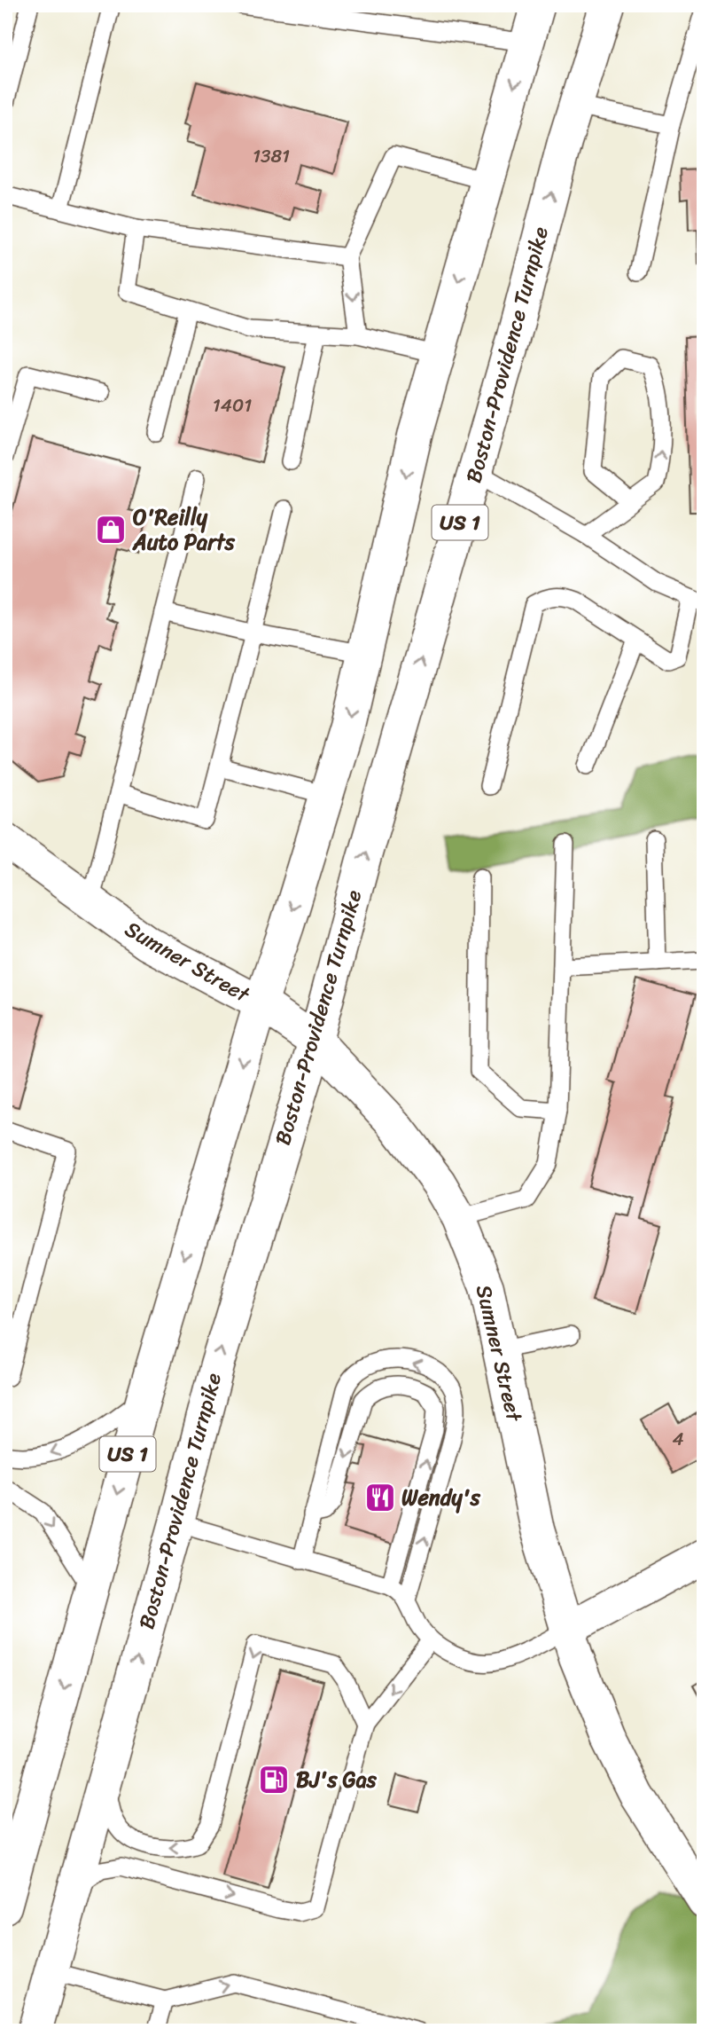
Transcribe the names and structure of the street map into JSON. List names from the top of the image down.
{
  "streets": {
    "main road": ["Boston-Providence Turnpike", "US 1", "Sumner Street"]
  },
  "crossings": [
    ["Boston-Providence Turnpike", "Sumner Street"],
    ["US 1", "Sumner Street"]
  ],
  "places": {
    "shop": ["O'Reilly Auto Parts"],
    "restaurant": ["Wendy's"],
    "fuel station": ["BJ's Gas"]
  },
  "house_numbers": ["1381", "1401", "4"]
}
